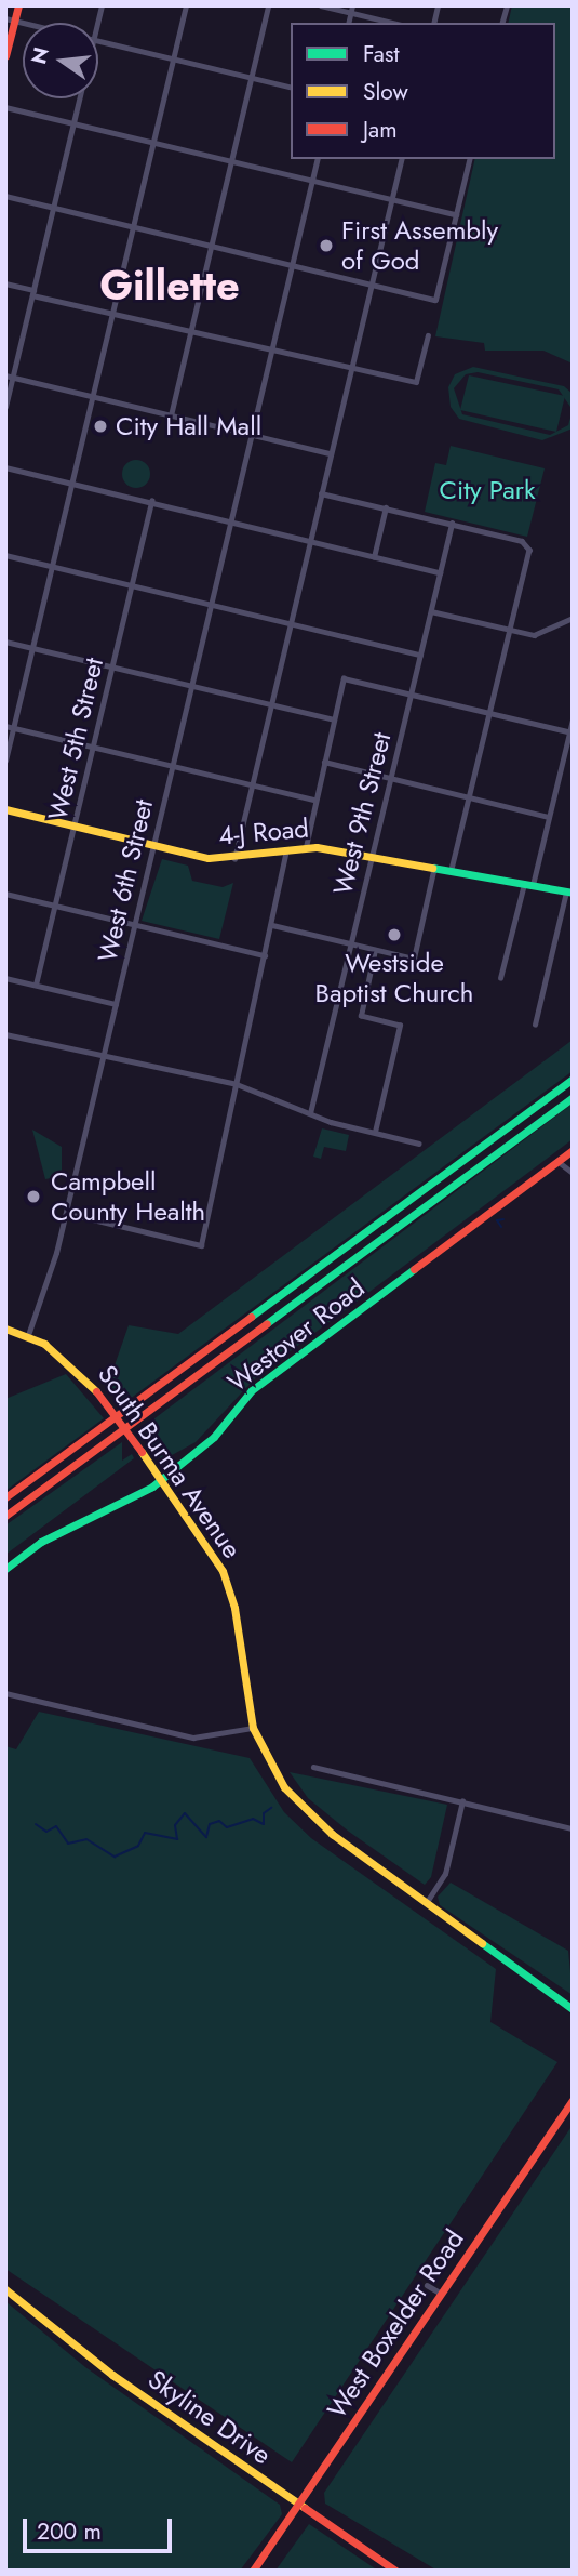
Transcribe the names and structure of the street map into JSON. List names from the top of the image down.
{
  "streets": {
    "main road": [
      "4-J Road",
      "Westover Road",
      "South Burma Avenue",
      "West Boxelder Road",
      "Skyline Drive"
    ],
    "street": ["West 5th Street", "West 9th Street", "West 6th Street"]
  },
  "crossings": [
    ["West 5th Street", "4-J Road"],
    ["West 9th Street", "4-J Road"],
    ["4-J Road", "West 6th Street"],
    ["West 6th Street", "South Burma Avenue"],
    ["Westover Road", "South Burma Avenue"],
    ["West Boxelder Road", "Skyline Drive"]
  ],
  "districts": ["Gillette"],
  "parks": ["City Park"],
  "places": [
    "First Assembly of God",
    "City Hall Mall",
    "Westside Baptist Church",
    "Campbell County Health"
  ],
  "legend": ["Fast", "Slow", "Jam"],
  "scale_bar": "200 m",
  "north": "left"
}
